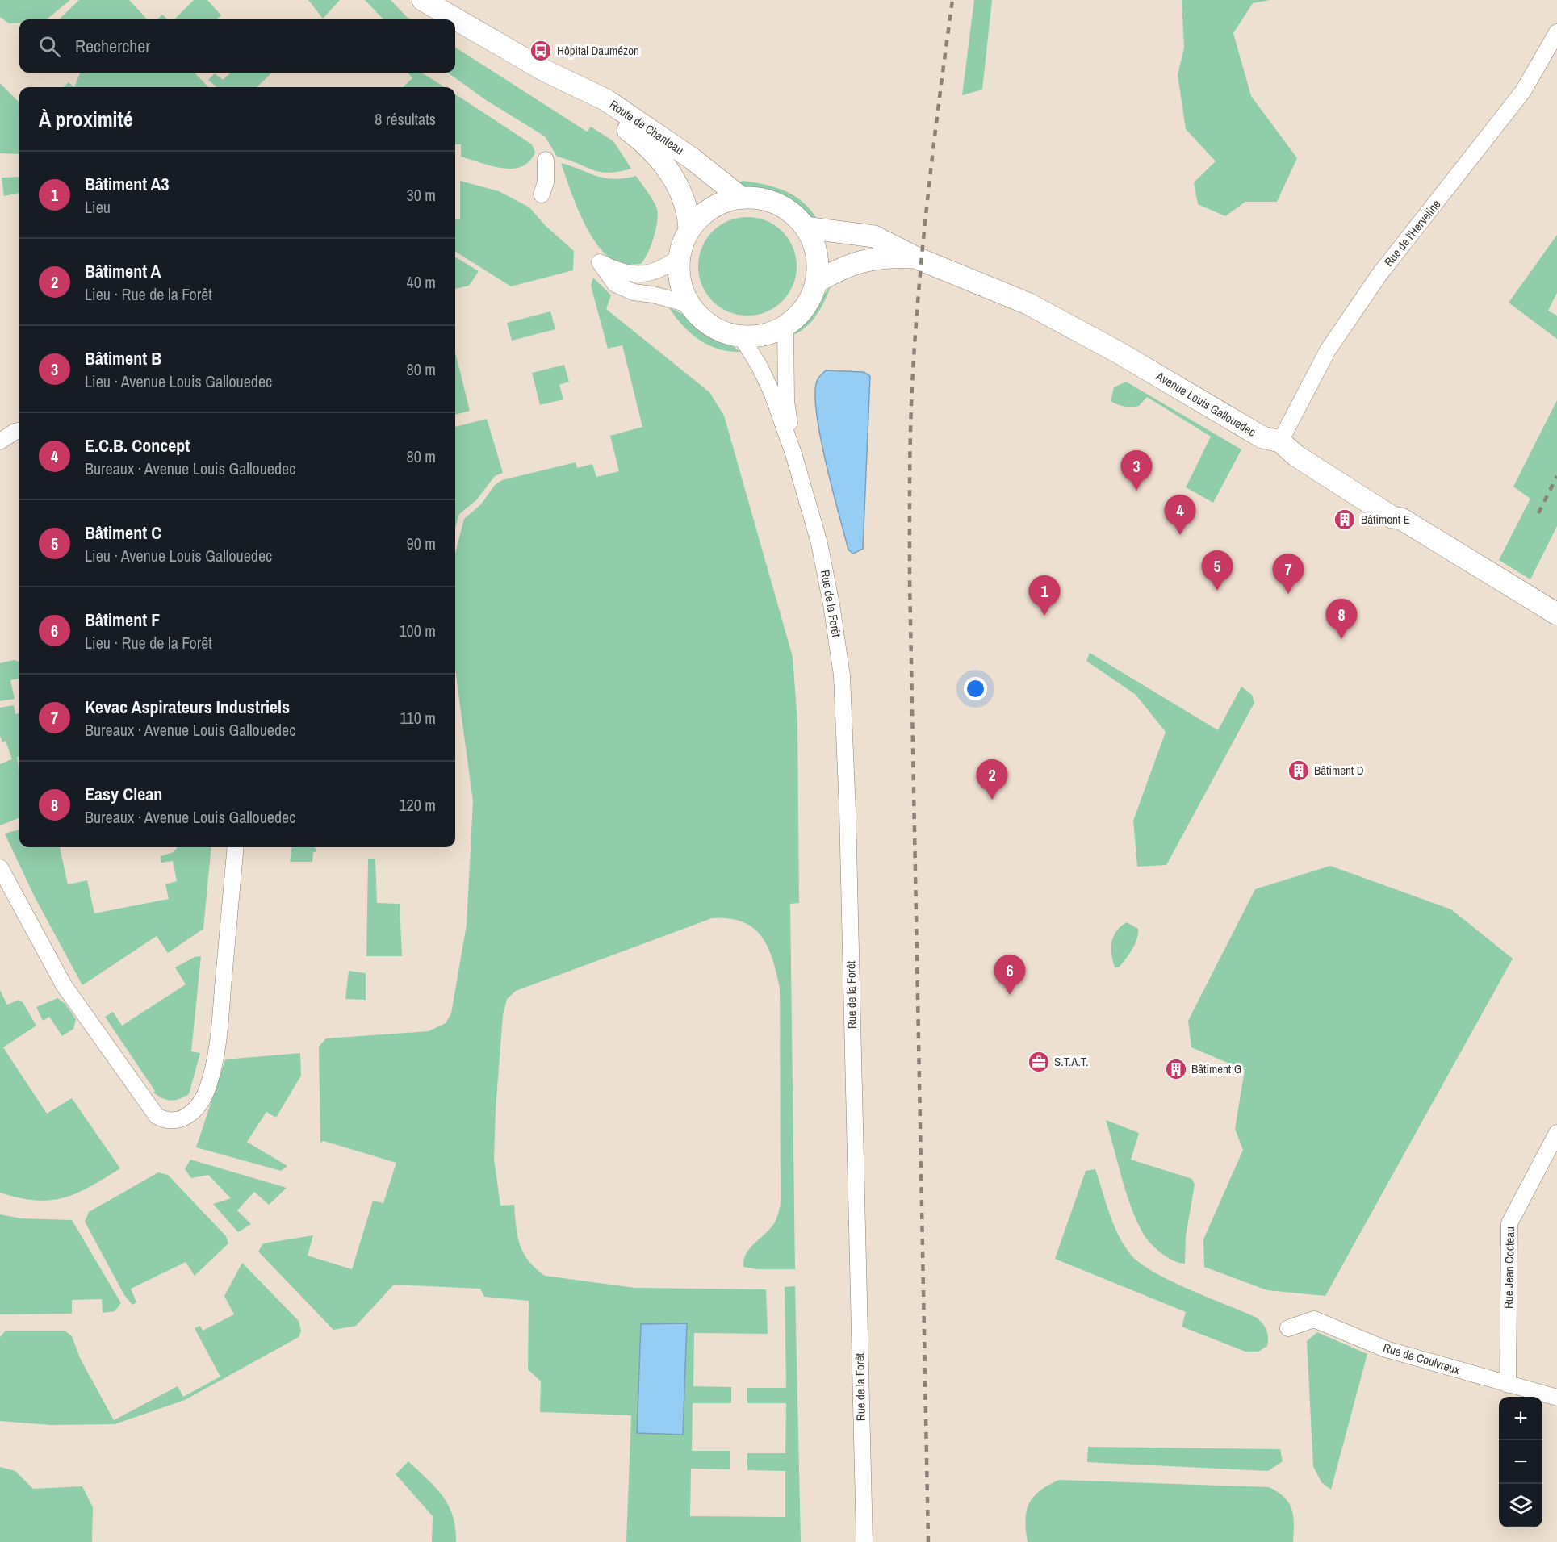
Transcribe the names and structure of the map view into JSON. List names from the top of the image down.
{
  "streets": {
    "main road": ["Route de Chanteau", "Avenue Louis Gallouedec"],
    "street": [
      "Rue de l'Herveline",
      "Rue de la Forêt",
      "Rue Jean Cocteau",
      "Rue de Coulvreux"
    ]
  },
  "crossings": [
    ["Route de Chanteau", "Avenue Louis Gallouedec"],
    ["Route de Chanteau", "Rue de la Forêt"],
    ["Rue de l'Herveline", "Avenue Louis Gallouedec"],
    ["Avenue Louis Gallouedec", "Rue de la Forêt"],
    ["Rue Jean Cocteau", "Rue de Coulvreux"]
  ],
  "places": {
    "bus stop": ["Hôpital Daumézon"],
    "building": ["Bâtiment E", "Bâtiment D", "Bâtiment G"],
    "office": ["S.T.A.T."]
  },
  "page": {
    "search": "Rechercher",
    "heading": ["À proximité", "8 résultats"],
    "list": [
      {
        "mark": "1",
        "name": "Bâtiment A3",
        "note": "Lieu",
        "value": "30 m"
      },
      {
        "mark": "2",
        "name": "Bâtiment A",
        "note": "Lieu · Rue de la Forêt",
        "value": "40 m"
      },
      {
        "mark": "3",
        "name": "Bâtiment B",
        "note": "Lieu · Avenue Louis Gallouedec",
        "value": "80 m"
      },
      {
        "mark": "4",
        "name": "E.C.B. Concept",
        "note": "Bureaux · Avenue Louis Gallouedec",
        "value": "80 m"
      },
      {
        "mark": "5",
        "name": "Bâtiment C",
        "note": "Lieu · Avenue Louis Gallouedec",
        "value": "90 m"
      },
      {
        "mark": "6",
        "name": "Bâtiment F",
        "note": "Lieu · Rue de la Forêt",
        "value": "100 m"
      },
      {
        "mark": "7",
        "name": "Kevac Aspirateurs Industriels",
        "note": "Bureaux · Avenue Louis Gallouedec",
        "value": "110 m"
      },
      {
        "mark": "8",
        "name": "Easy Clean",
        "note": "Bureaux · Avenue Louis Gallouedec",
        "value": "120 m"
      }
    ],
    "pins": [
      "3",
      "4",
      "5",
      "7",
      "1",
      "8",
      "2",
      "6"
    ],
    "map_buttons": ["+", "−"]
  }
}
